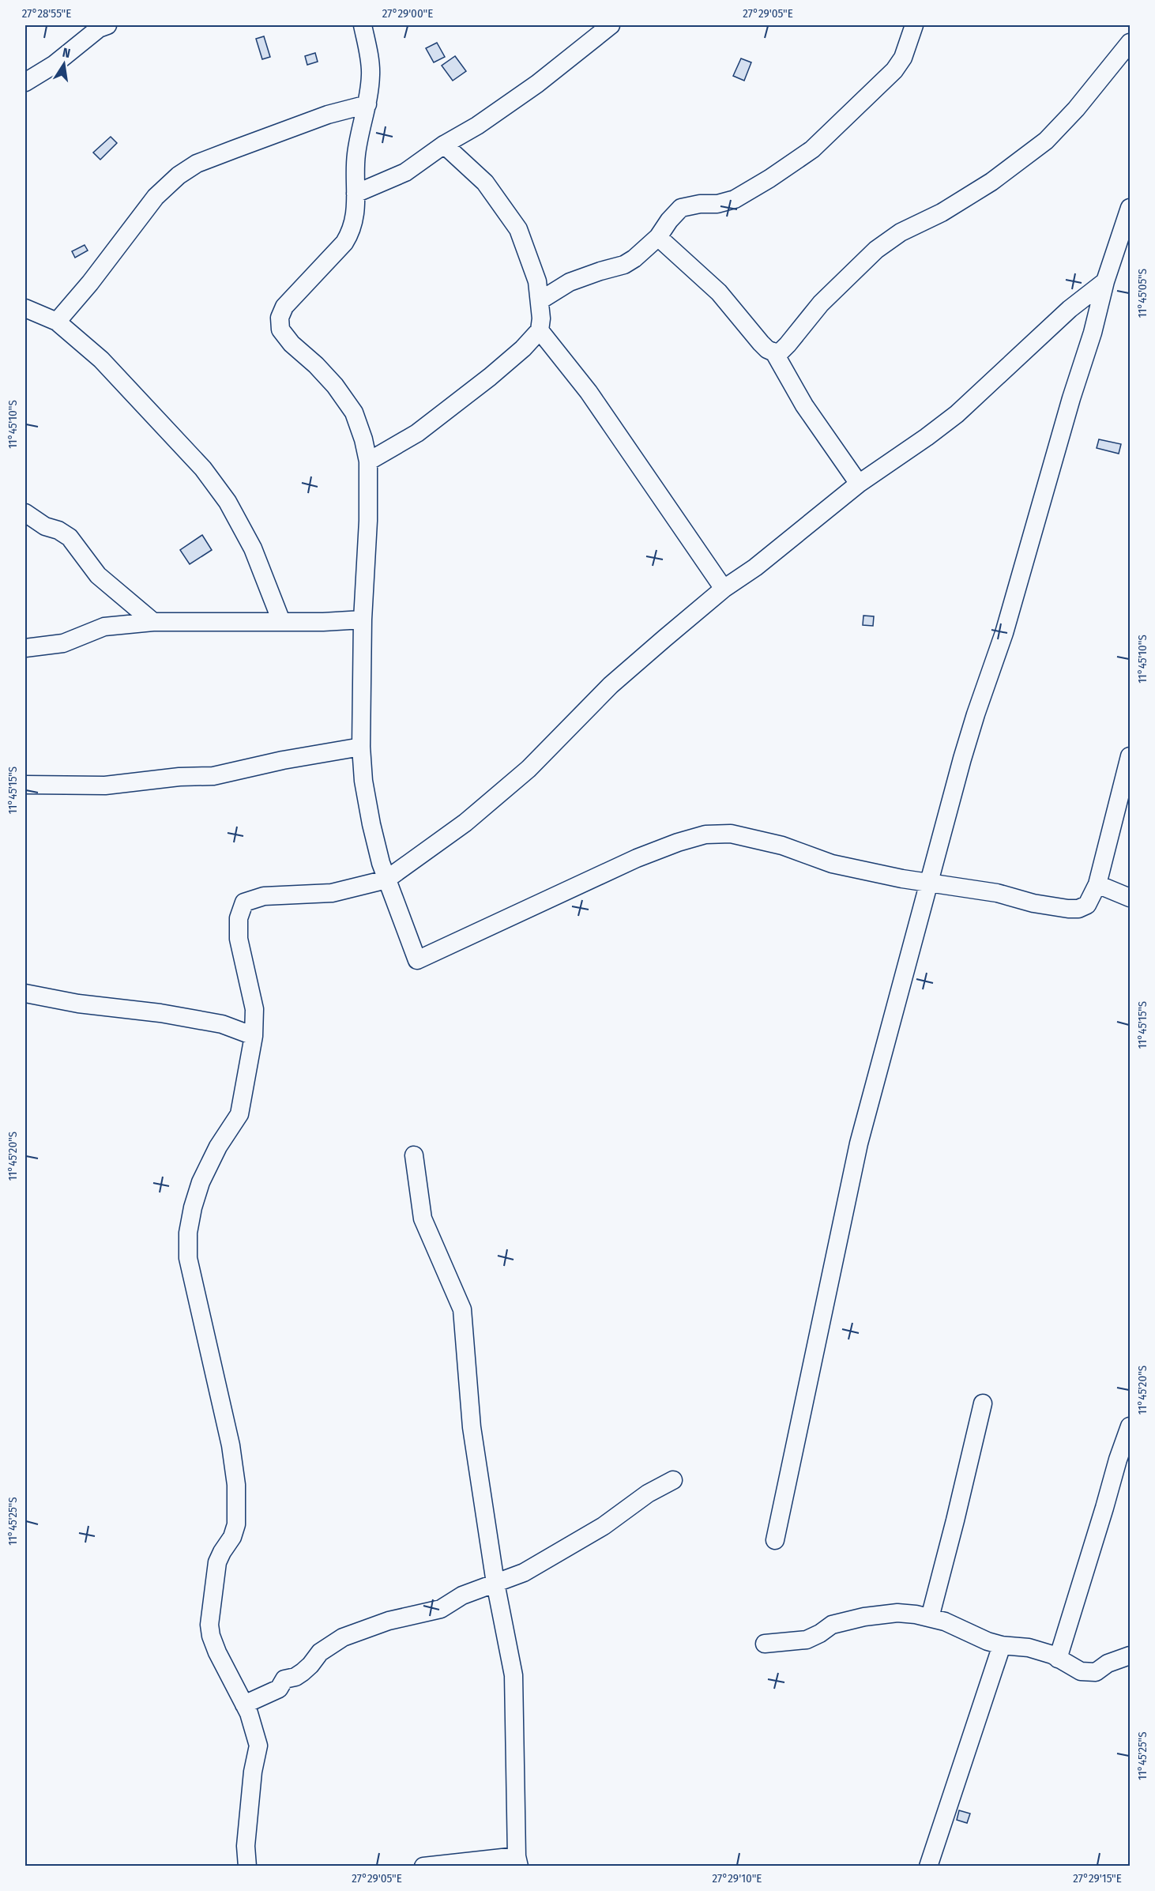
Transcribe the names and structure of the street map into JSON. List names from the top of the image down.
{
  "north": "top",
  "coordinates": [
    "27°28'55\"E",
    "27°29'00\"E",
    "27°29'05\"E",
    "11°45'05\"S",
    "11°45'10\"S",
    "11°45'15\"S",
    "11°45'20\"S",
    "11°45'25\"S",
    "27°29'10\"E",
    "27°29'15\"E"
  ]
}
